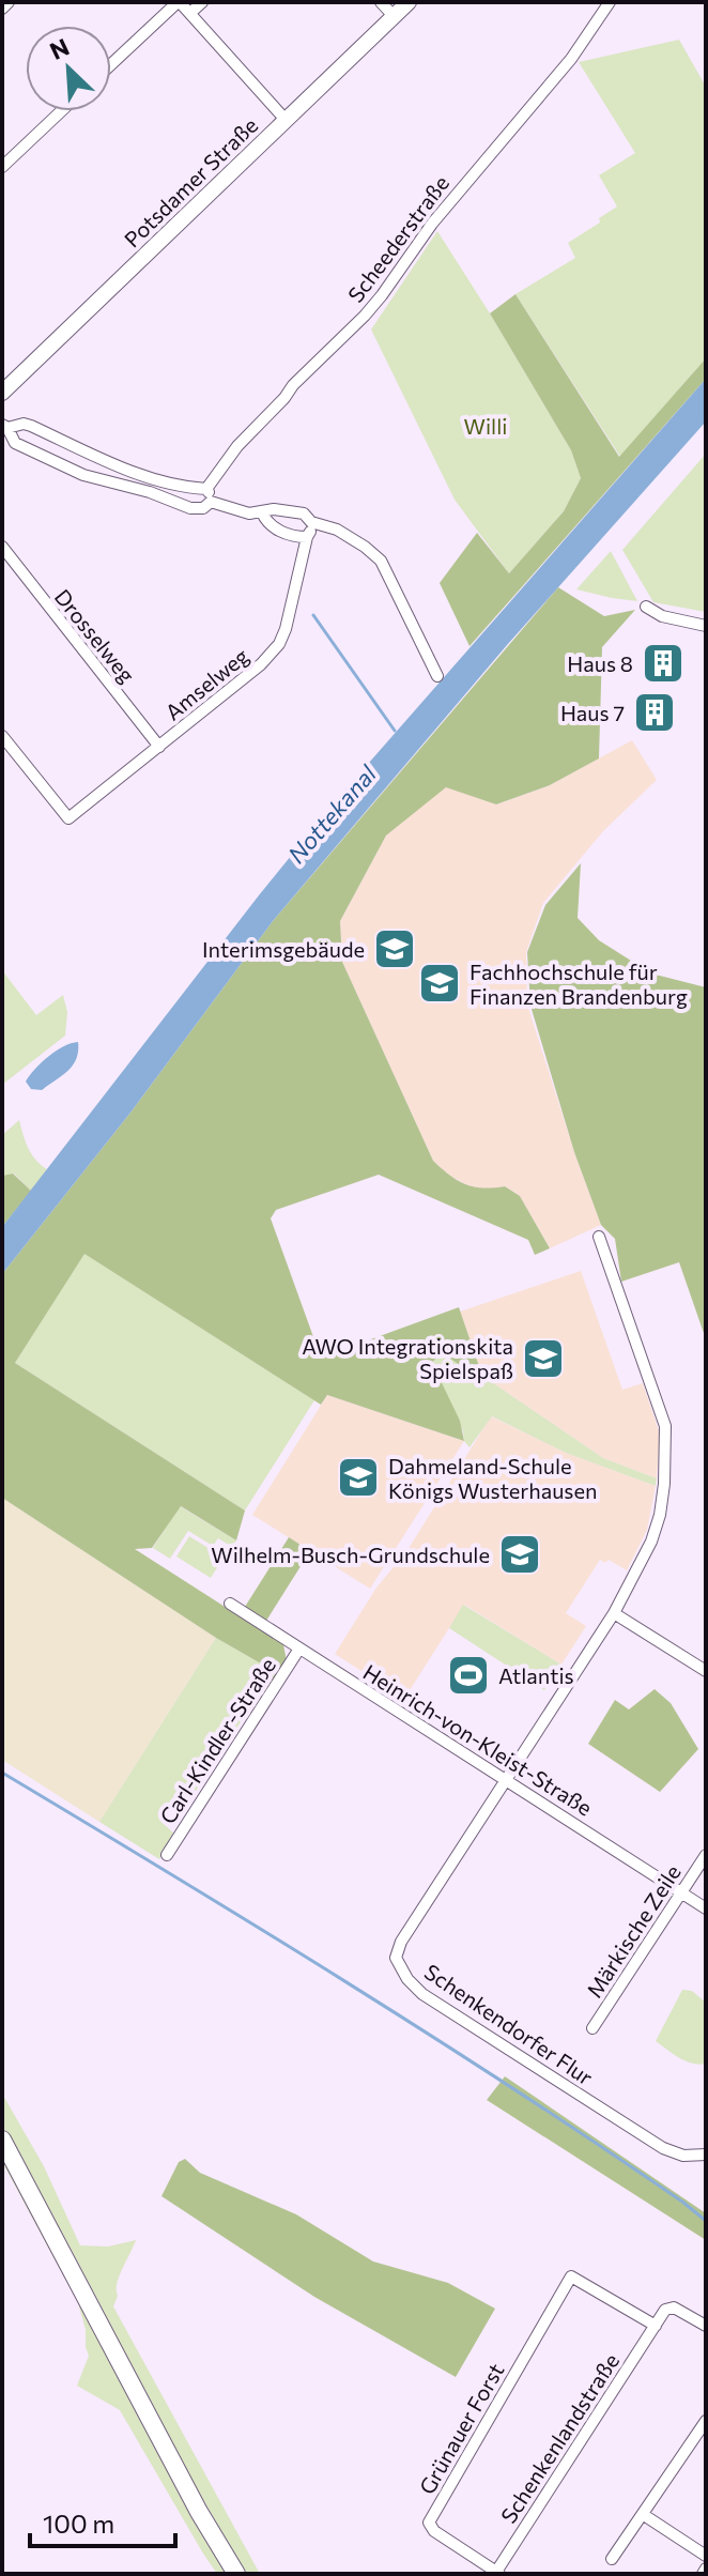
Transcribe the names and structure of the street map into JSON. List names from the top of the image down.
{
  "streets": {
    "main road": ["Potsdamer Straße"],
    "street": [
      "Scheederstraße",
      "Drosselweg",
      "Amselweg",
      "Heinrich-von-Kleist-Straße",
      "Carl-Kindler-Straße",
      "Märkische Zeile",
      "Schenkendorfer Flur",
      "Grünauer Forst",
      "Schenkenlandstraße"
    ]
  },
  "crossings": [
    ["Drosselweg", "Amselweg"],
    ["Heinrich-von-Kleist-Straße", "Carl-Kindler-Straße"],
    ["Heinrich-von-Kleist-Straße", "Märkische Zeile"],
    ["Heinrich-von-Kleist-Straße", "Schenkendorfer Flur"],
    ["Grünauer Forst", "Schenkenlandstraße"]
  ],
  "water": ["Nottekanal"],
  "parks": ["Willi"],
  "places": {
    "building": ["Haus 8", "Haus 7"],
    "school or university": [
      "Interimsgebäude",
      "Fachhochschule für Finanzen Brandenburg",
      "AWO Integrationskita Spielspaß",
      "Dahmeland-Schule Königs Wusterhausen",
      "Wilhelm-Busch-Grundschule"
    ],
    "sports": ["Atlantis"]
  },
  "scale_bar": "100 m",
  "north": "top left"
}
